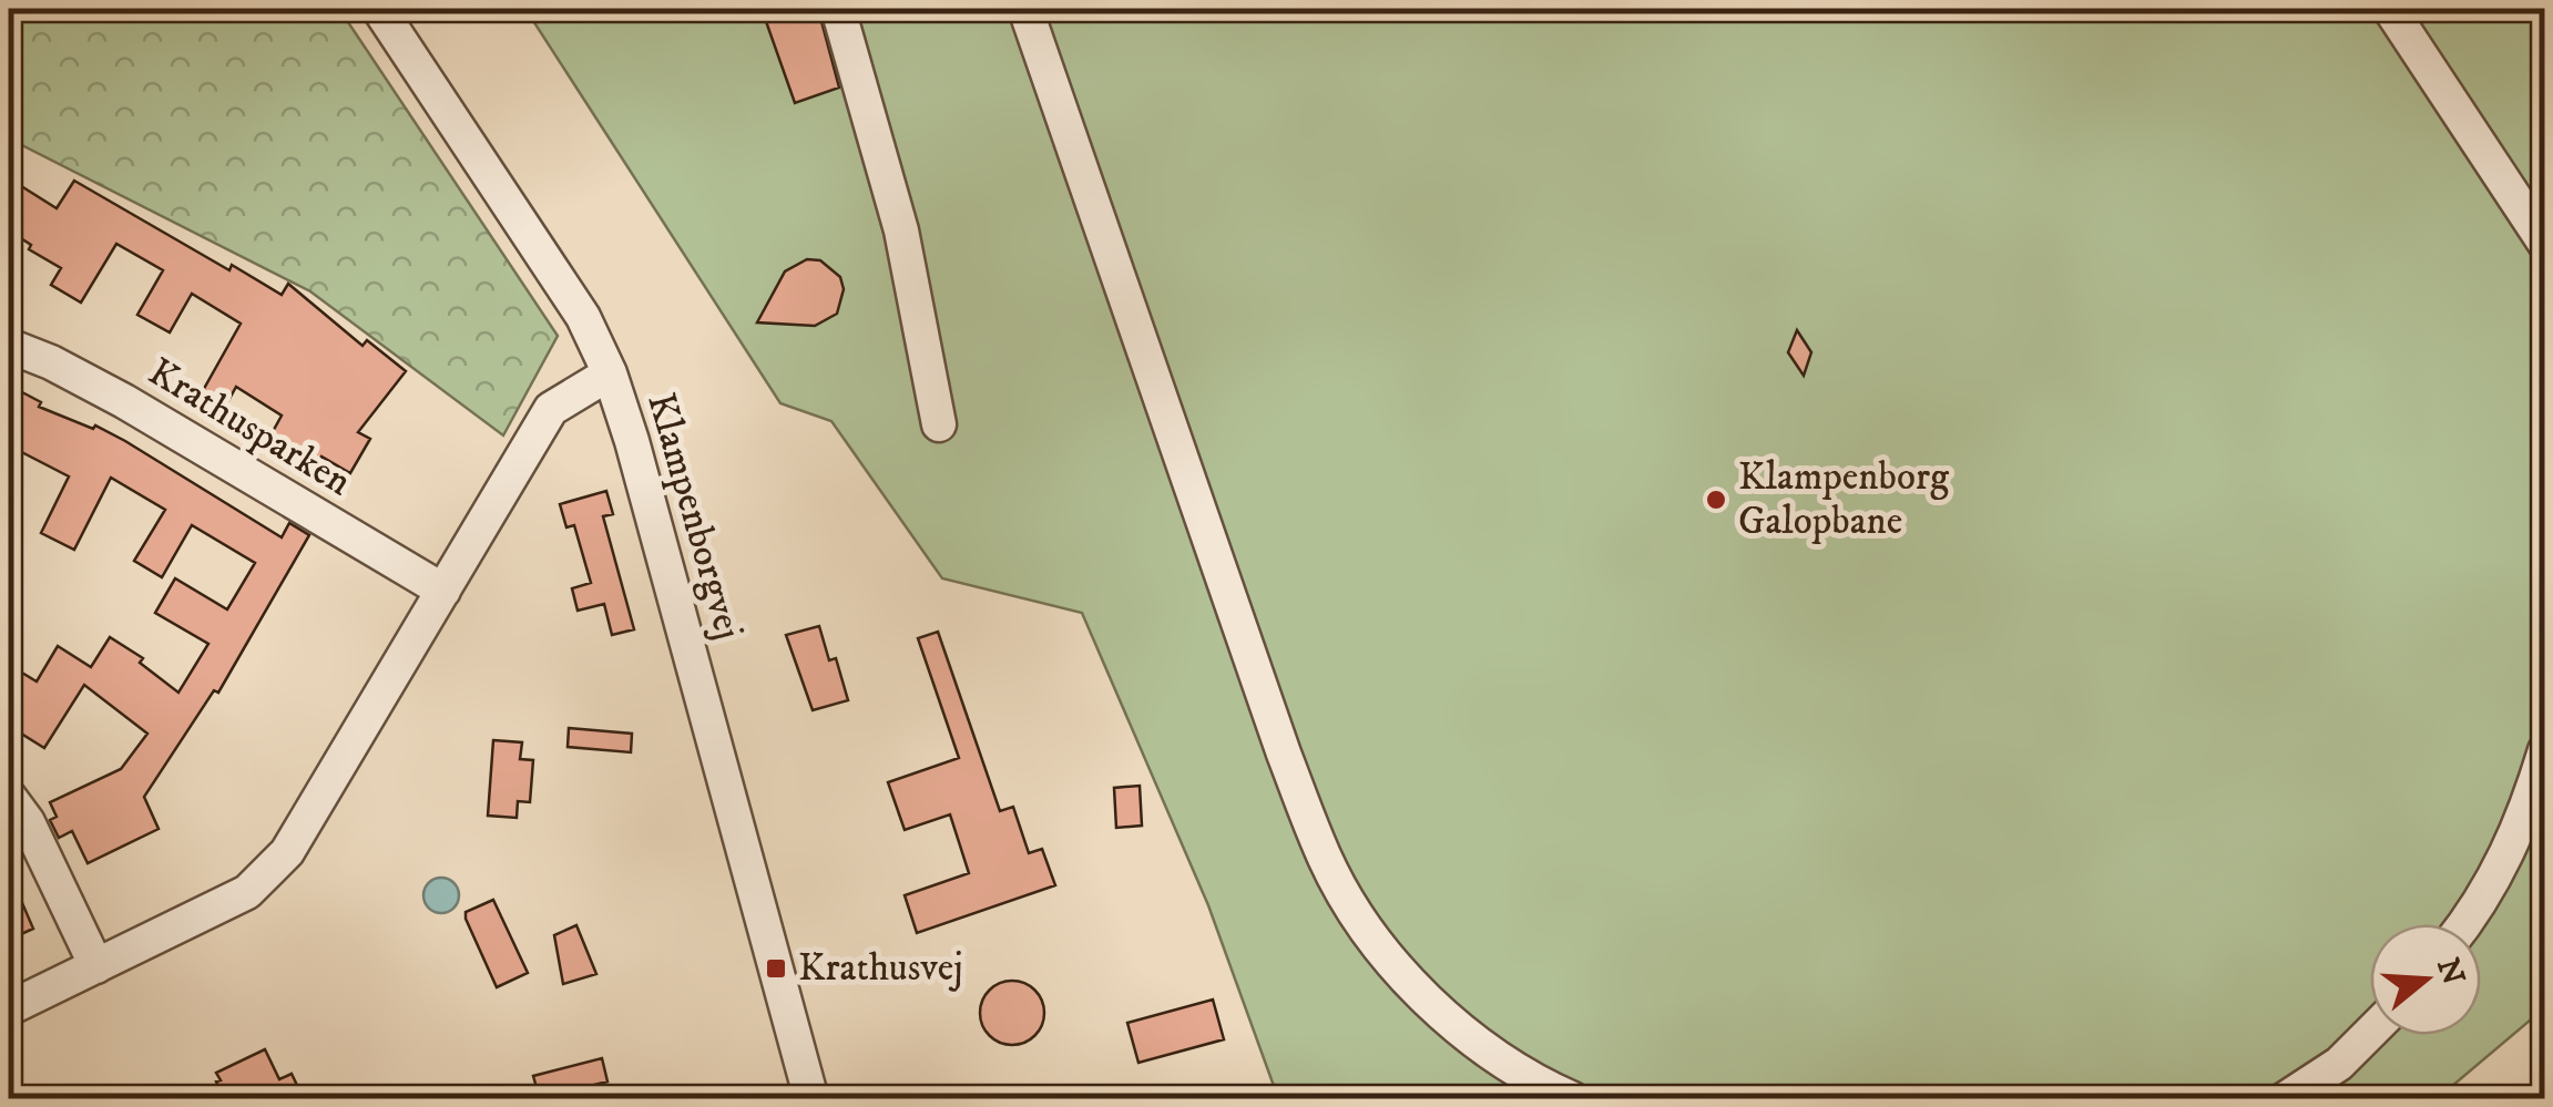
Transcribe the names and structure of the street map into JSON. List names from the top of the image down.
{
  "streets": {
    "street": ["Krathusparken", "Klampenborgvej"]
  },
  "places": {
    "other": ["Klampenborg Galopbane"],
    "transit": ["Krathusvej"]
  },
  "north": "right"
}
